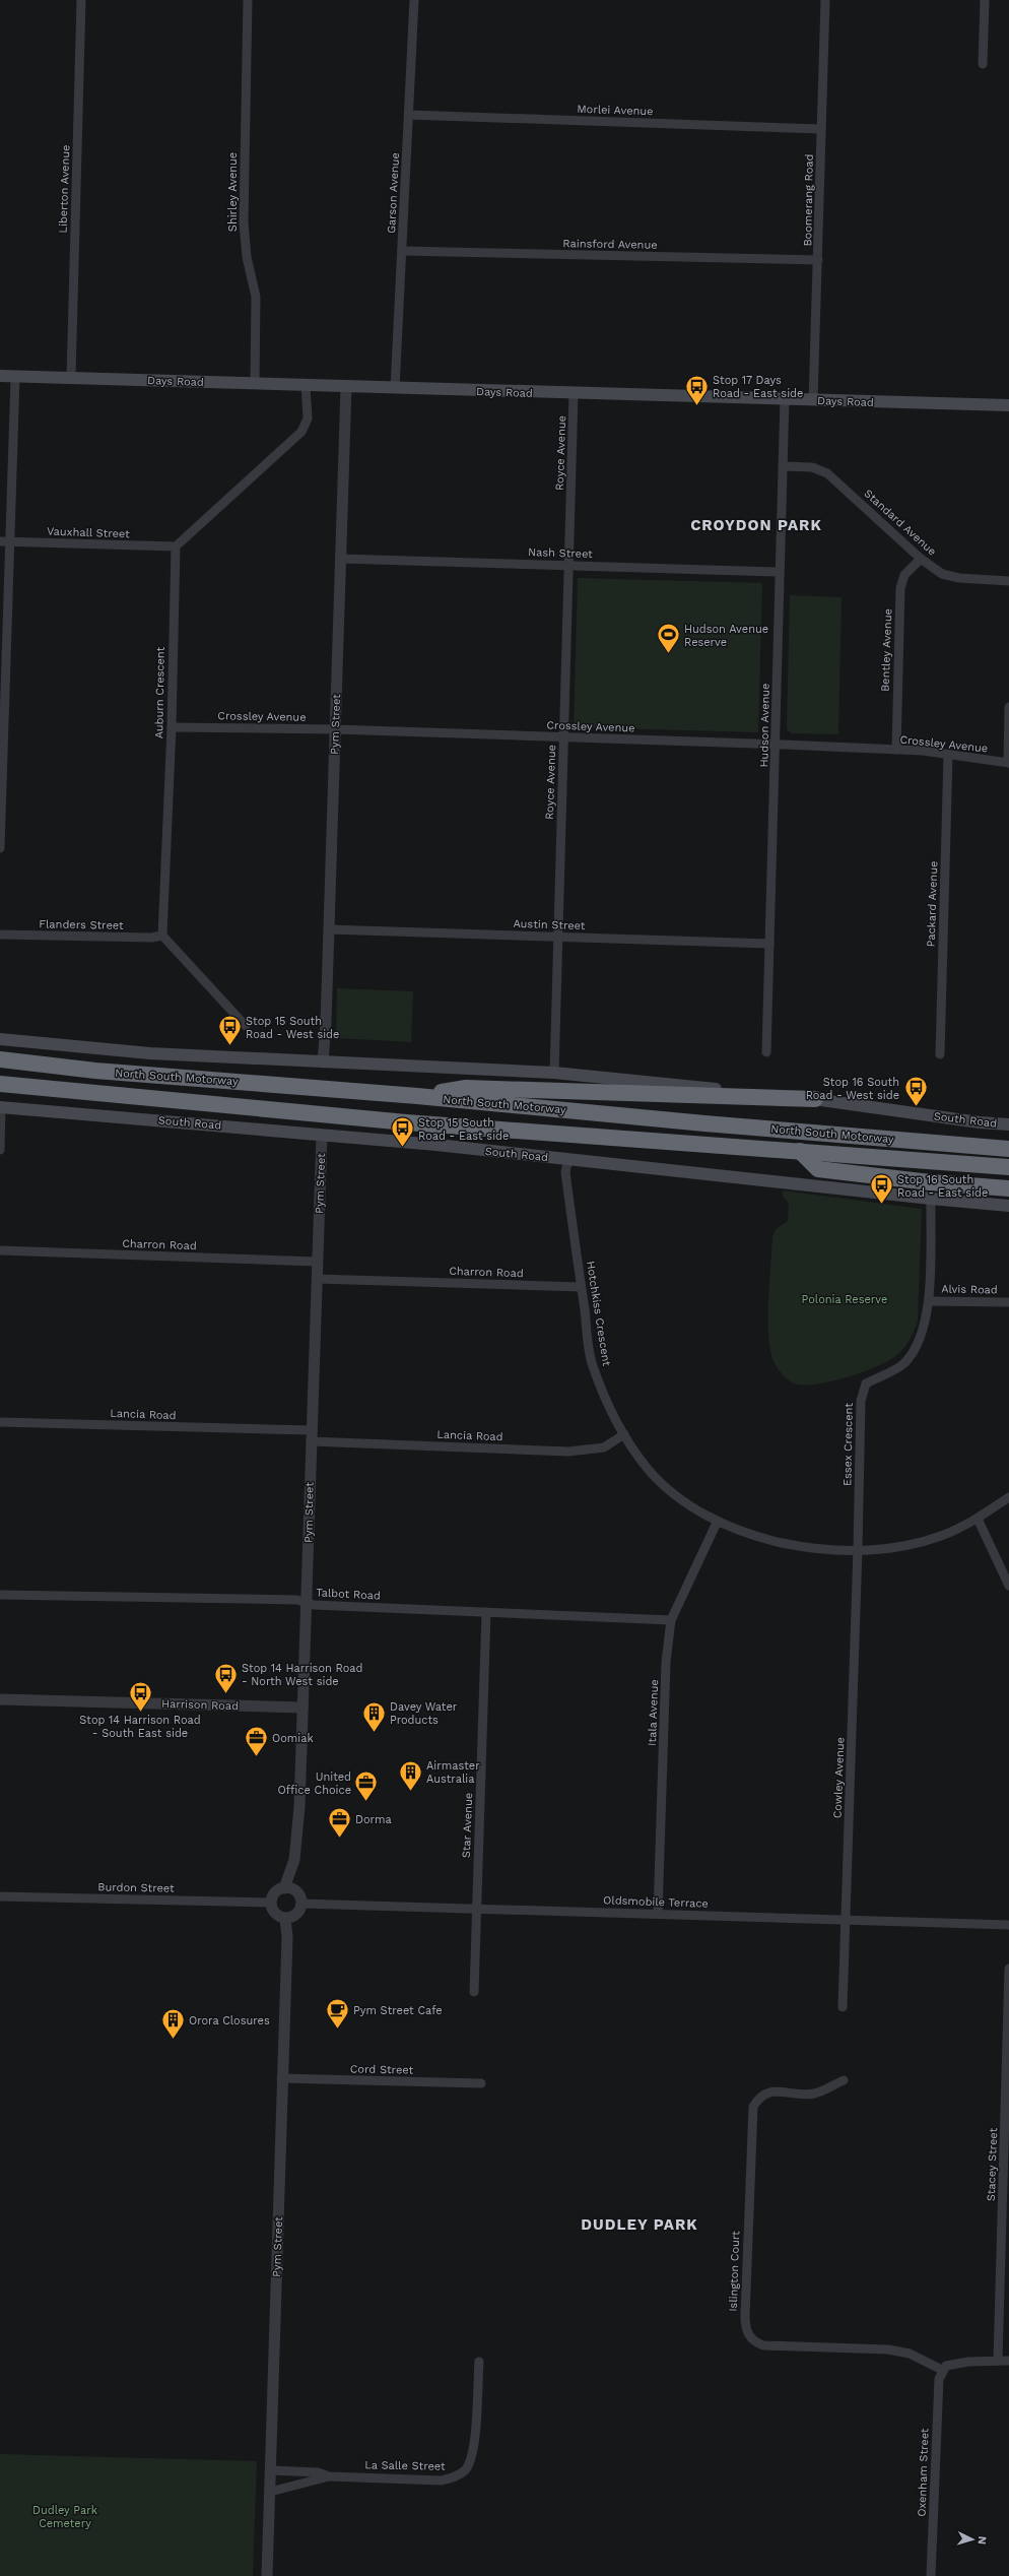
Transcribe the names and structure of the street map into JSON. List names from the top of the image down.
{
  "streets": {
    "highway": ["North South Motorway"],
    "main road": ["Days Road", "South Road"],
    "street": [
      "Morlei Avenue",
      "Liberton Avenue",
      "Shirley Avenue",
      "Garson Avenue",
      "Boomerang Road",
      "Rainsford Avenue",
      "Royce Avenue",
      "Standard Avenue",
      "Vauxhall Street",
      "Nash Street",
      "Bentley Avenue",
      "Auburn Crescent",
      "Crossley Avenue",
      "Pym Street",
      "Hudson Avenue",
      "Packard Avenue",
      "Flanders Street",
      "Austin Street",
      "Charron Road",
      "Alvis Road",
      "Hotchkiss Crescent",
      "Lancia Road",
      "Essex Crescent",
      "Talbot Road",
      "Harrison Road",
      "Itala Avenue",
      "Cowley Avenue",
      "Star Avenue",
      "Burdon Street",
      "Oldsmobile Terrace",
      "Cord Street",
      "Stacey Street",
      "Islington Court",
      "La Salle Street",
      "Oxenham Street"
    ]
  },
  "crossings": [
    ["Morlei Avenue", "Garson Avenue"],
    ["Morlei Avenue", "Boomerang Road"],
    ["Liberton Avenue", "Days Road"],
    ["Shirley Avenue", "Days Road"],
    ["Garson Avenue", "Rainsford Avenue"],
    ["Garson Avenue", "Days Road"],
    ["Boomerang Road", "Rainsford Avenue"],
    ["Boomerang Road", "Days Road"],
    ["Days Road", "Royce Avenue"],
    ["Days Road", "Pym Street"],
    ["Days Road", "Hudson Avenue"],
    ["Royce Avenue", "Nash Street"],
    ["Royce Avenue", "Crossley Avenue"],
    ["Royce Avenue", "Austin Street"],
    ["Royce Avenue", "South Road"],
    ["Standard Avenue", "Bentley Avenue"],
    ["Standard Avenue", "Hudson Avenue"],
    ["Vauxhall Street", "Auburn Crescent"],
    ["Nash Street", "Pym Street"],
    ["Nash Street", "Hudson Avenue"],
    ["Bentley Avenue", "Crossley Avenue"],
    ["Auburn Crescent", "Crossley Avenue"],
    ["Auburn Crescent", "Flanders Street"],
    ["Crossley Avenue", "Pym Street"],
    ["Crossley Avenue", "Hudson Avenue"],
    ["Crossley Avenue", "Packard Avenue"],
    ["Pym Street", "Austin Street"],
    ["Pym Street", "South Road"],
    ["Pym Street", "Charron Road"],
    ["Pym Street", "Lancia Road"],
    ["Pym Street", "Talbot Road"],
    ["Pym Street", "Harrison Road"],
    ["Pym Street", "Burdon Street"],
    ["Pym Street", "Oldsmobile Terrace"],
    ["Pym Street", "Cord Street"],
    ["Pym Street", "La Salle Street"],
    ["Hudson Avenue", "Austin Street"],
    ["South Road", "Hotchkiss Crescent"],
    ["South Road", "Essex Crescent"],
    ["Charron Road", "Hotchkiss Crescent"],
    ["Alvis Road", "Essex Crescent"],
    ["Hotchkiss Crescent", "Lancia Road"],
    ["Hotchkiss Crescent", "Essex Crescent"],
    ["Hotchkiss Crescent", "Itala Avenue"],
    ["Hotchkiss Crescent", "Cowley Avenue"],
    ["Essex Crescent", "Cowley Avenue"],
    ["Talbot Road", "Itala Avenue"],
    ["Talbot Road", "Star Avenue"],
    ["Itala Avenue", "Oldsmobile Terrace"],
    ["Cowley Avenue", "Oldsmobile Terrace"],
    ["Star Avenue", "Oldsmobile Terrace"],
    ["Burdon Street", "Oldsmobile Terrace"],
    ["Islington Court", "Oxenham Street"]
  ],
  "districts": ["CROYDON PARK", "DUDLEY PARK"],
  "parks": ["Polonia Reserve", "Dudley Park Cemetery"],
  "places": {
    "bus stop": [
      "Stop 17 Days Road - East side",
      "Stop 15 South Road - West side",
      "Stop 16 South Road - West side",
      "Stop 15 South Road - East side",
      "Stop 16 South Road - East side",
      "Stop 14 Harrison Road - North West side",
      "Stop 14 Harrison Road - South East side"
    ],
    "sports": ["Hudson Avenue Reserve"],
    "building": ["Davey Water Products", "Airmaster Australia", "Orora Closures"],
    "office": ["Oomiak", "United Office Choice", "Dorma"],
    "cafe": ["Pym Street Cafe"]
  },
  "north": "right"
}
